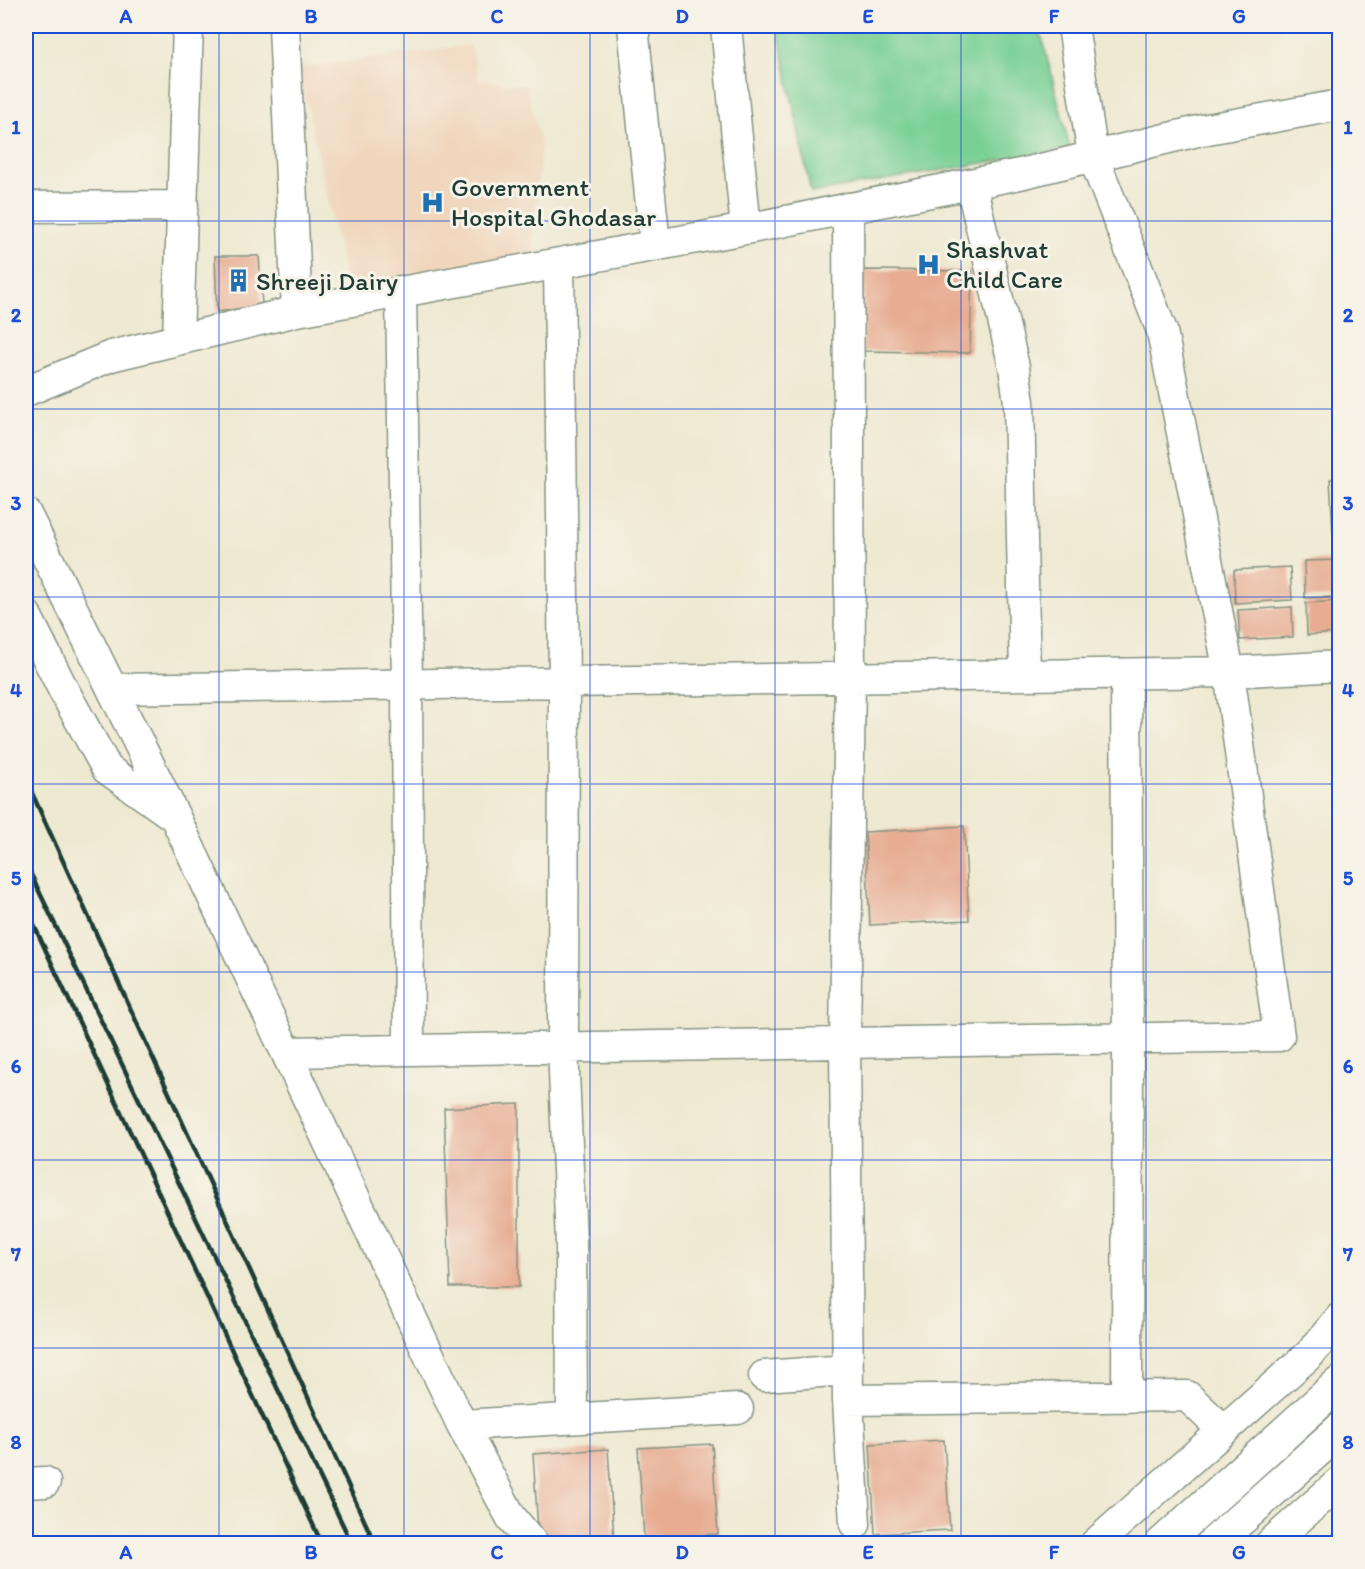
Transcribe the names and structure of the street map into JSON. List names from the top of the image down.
{
  "places": {
    "hospital": ["Government Hospital Ghodasar", "Shashvat Child Care"],
    "building": ["Shreeji Dairy"]
  },
  "grid": {
    "columns": [
      "A",
      "B",
      "C",
      "D",
      "E",
      "F",
      "G"
    ],
    "rows": [
      "1",
      "2",
      "3",
      "4",
      "5",
      "6",
      "7",
      "8"
    ]
  }
}
